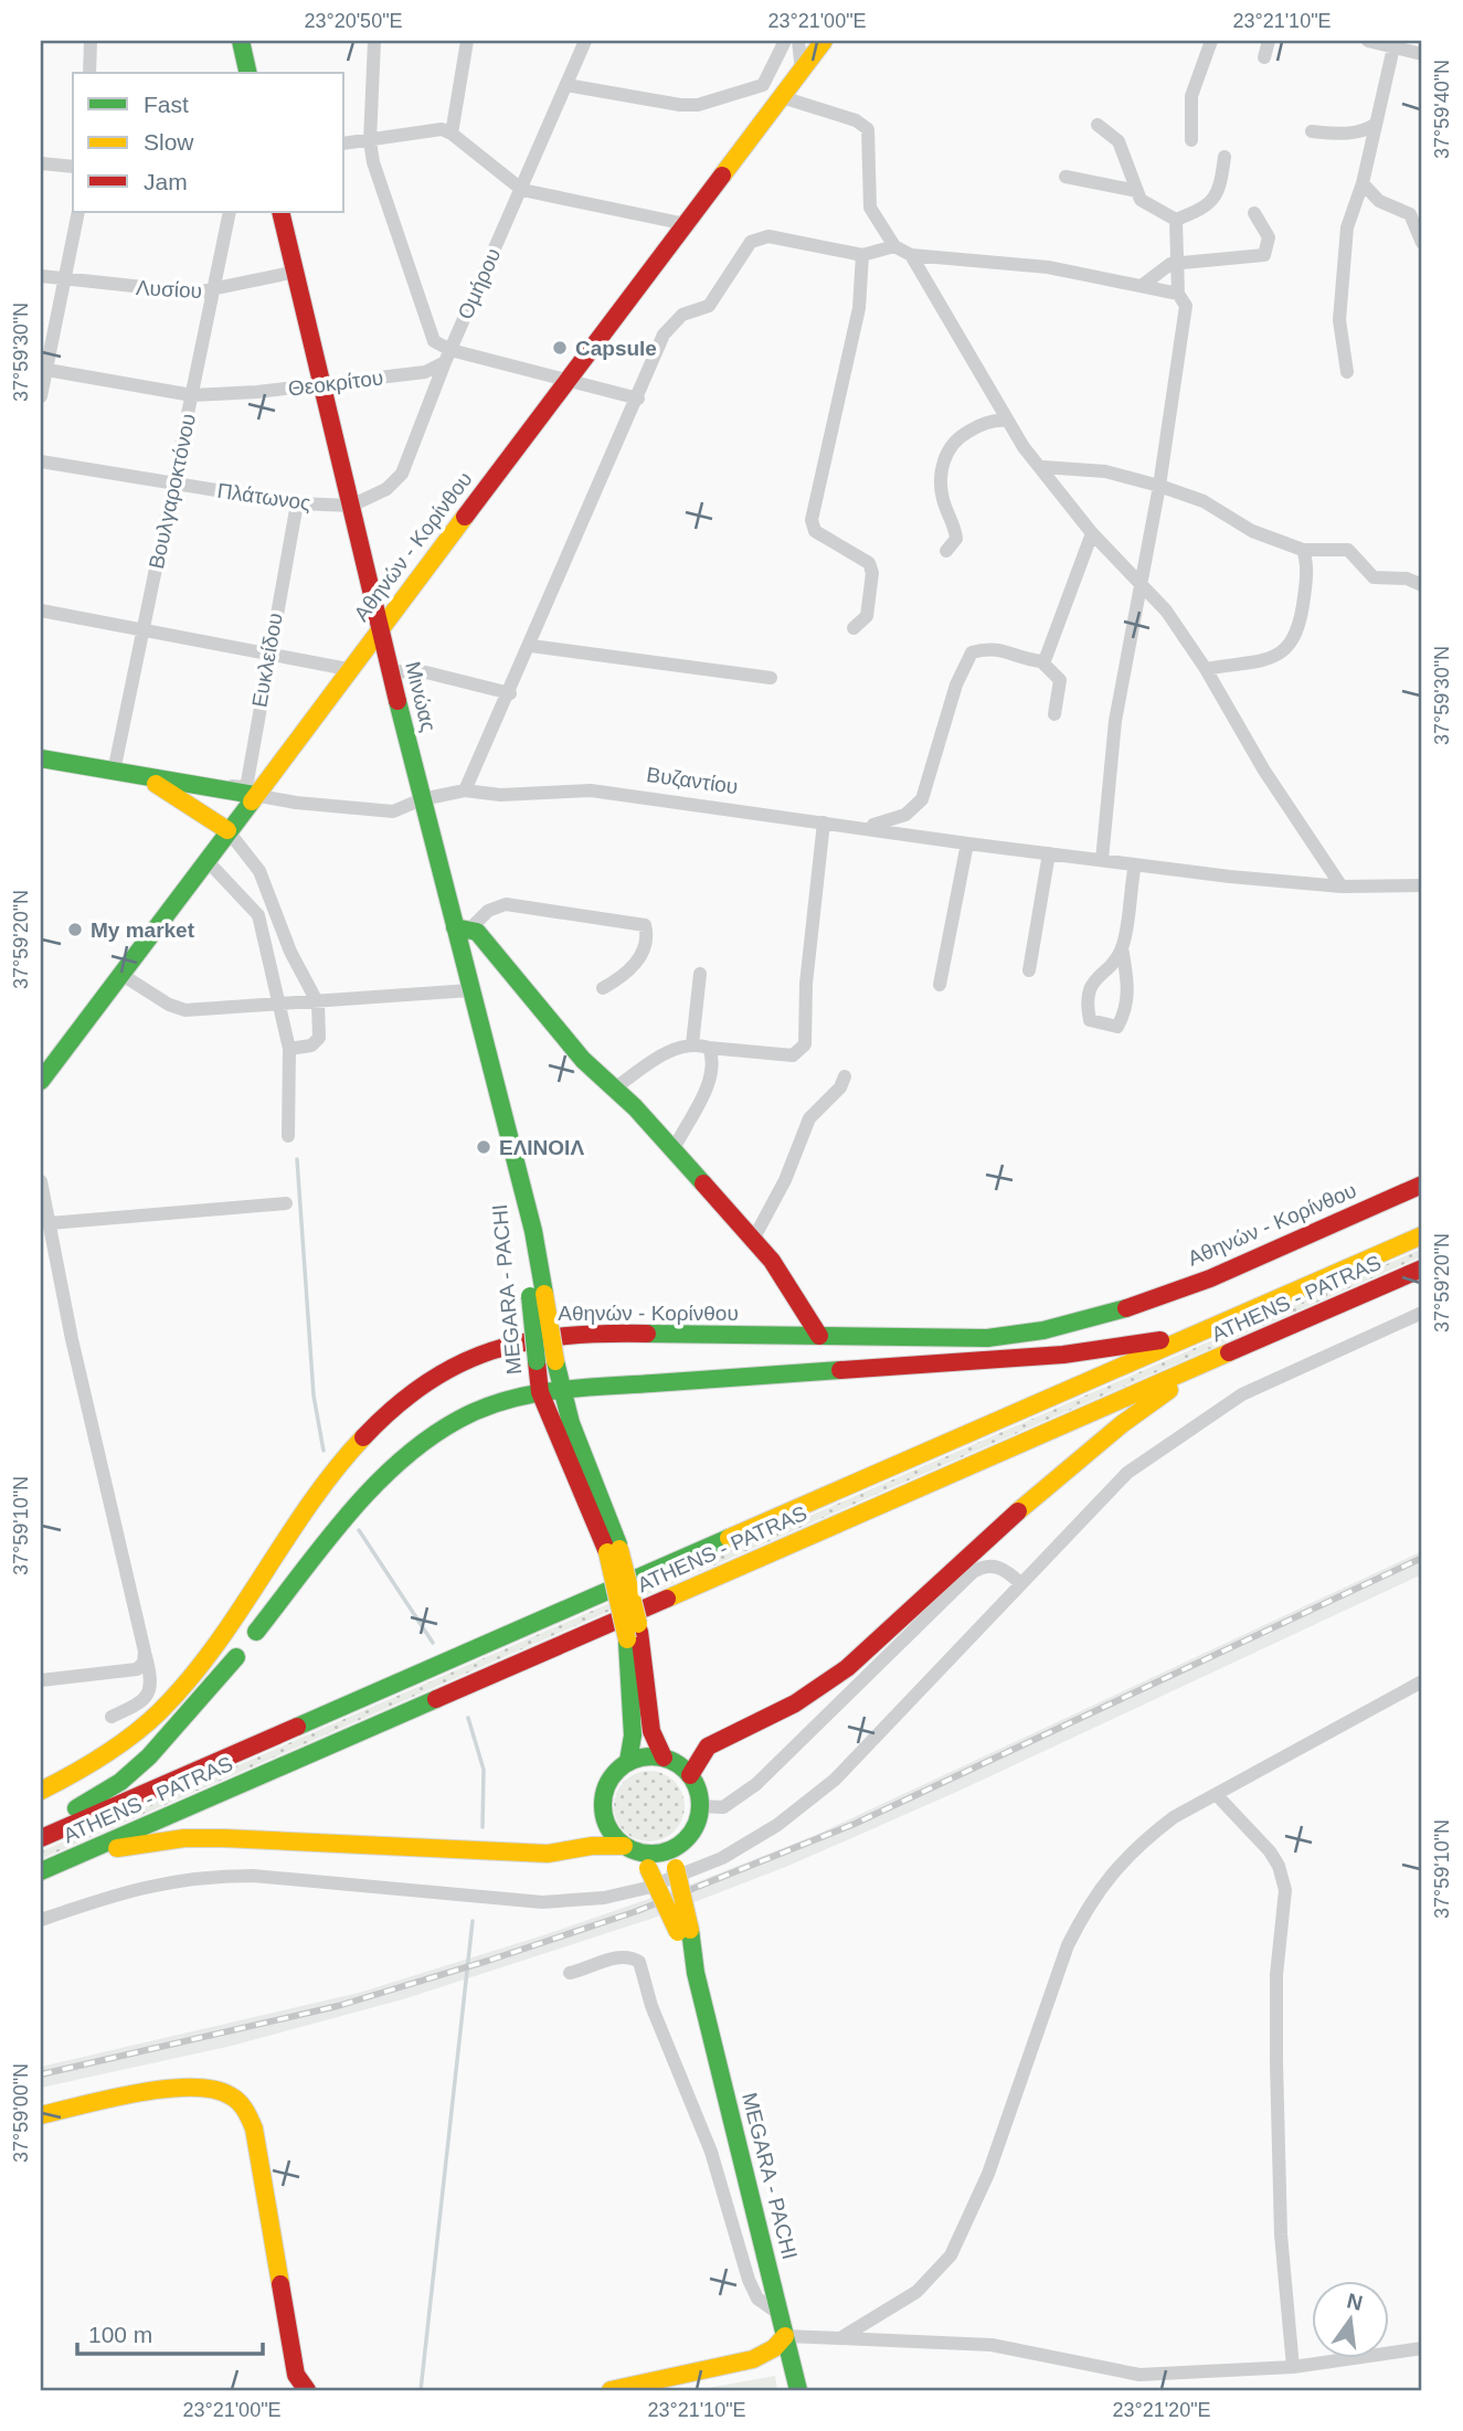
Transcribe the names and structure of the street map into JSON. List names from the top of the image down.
{
  "streets": {
    "main road": [
      "Αθηνών - Κορίνθου",
      "Μινώας",
      "Βυζαντίου",
      "MEGARA - PACHI",
      "ATHENS - PATRAS"
    ],
    "street": [
      "Ομήρου",
      "Λυσίου",
      "Θεοκρίτου",
      "Βουλγαροκτόνου",
      "Πλάτωνος",
      "Ευκλείδου"
    ]
  },
  "crossings": [
    ["Ομήρου", "Θεοκρίτου"],
    ["Ομήρου", "Πλάτωνος"],
    ["Ομήρου", "Μινώας"],
    ["Λυσίου", "Βουλγαροκτόνου"],
    ["Λυσίου", "Μινώας"],
    ["Θεοκρίτου", "Βουλγαροκτόνου"],
    ["Θεοκρίτου", "Μινώας"],
    ["Βουλγαροκτόνου", "Πλάτωνος"],
    ["Βουλγαροκτόνου", "Βυζαντίου"],
    ["Πλάτωνος", "Ευκλείδου"],
    ["Πλάτωνος", "Μινώας"],
    ["Αθηνών - Κορίνθου", "Μινώας"],
    ["Αθηνών - Κορίνθου", "Βυζαντίου"],
    ["Ευκλείδου", "Βυζαντίου"],
    ["Μινώας", "Βυζαντίου"],
    ["Μινώας", "MEGARA - PACHI"]
  ],
  "places": ["Capsule", "My market", "ΕΛΙΝΟΙΛ"],
  "legend": ["Fast", "Slow", "Jam"],
  "scale_bar": "100 m",
  "north": "top",
  "coordinates": [
    "23°20'50\"E",
    "23°21'00\"E",
    "23°21'10\"E",
    "37°59'40\"N",
    "37°59'30\"N",
    "37°59'20\"N",
    "37°59'10\"N",
    "37°59'00\"N",
    "23°21'20\"E"
  ]
}
